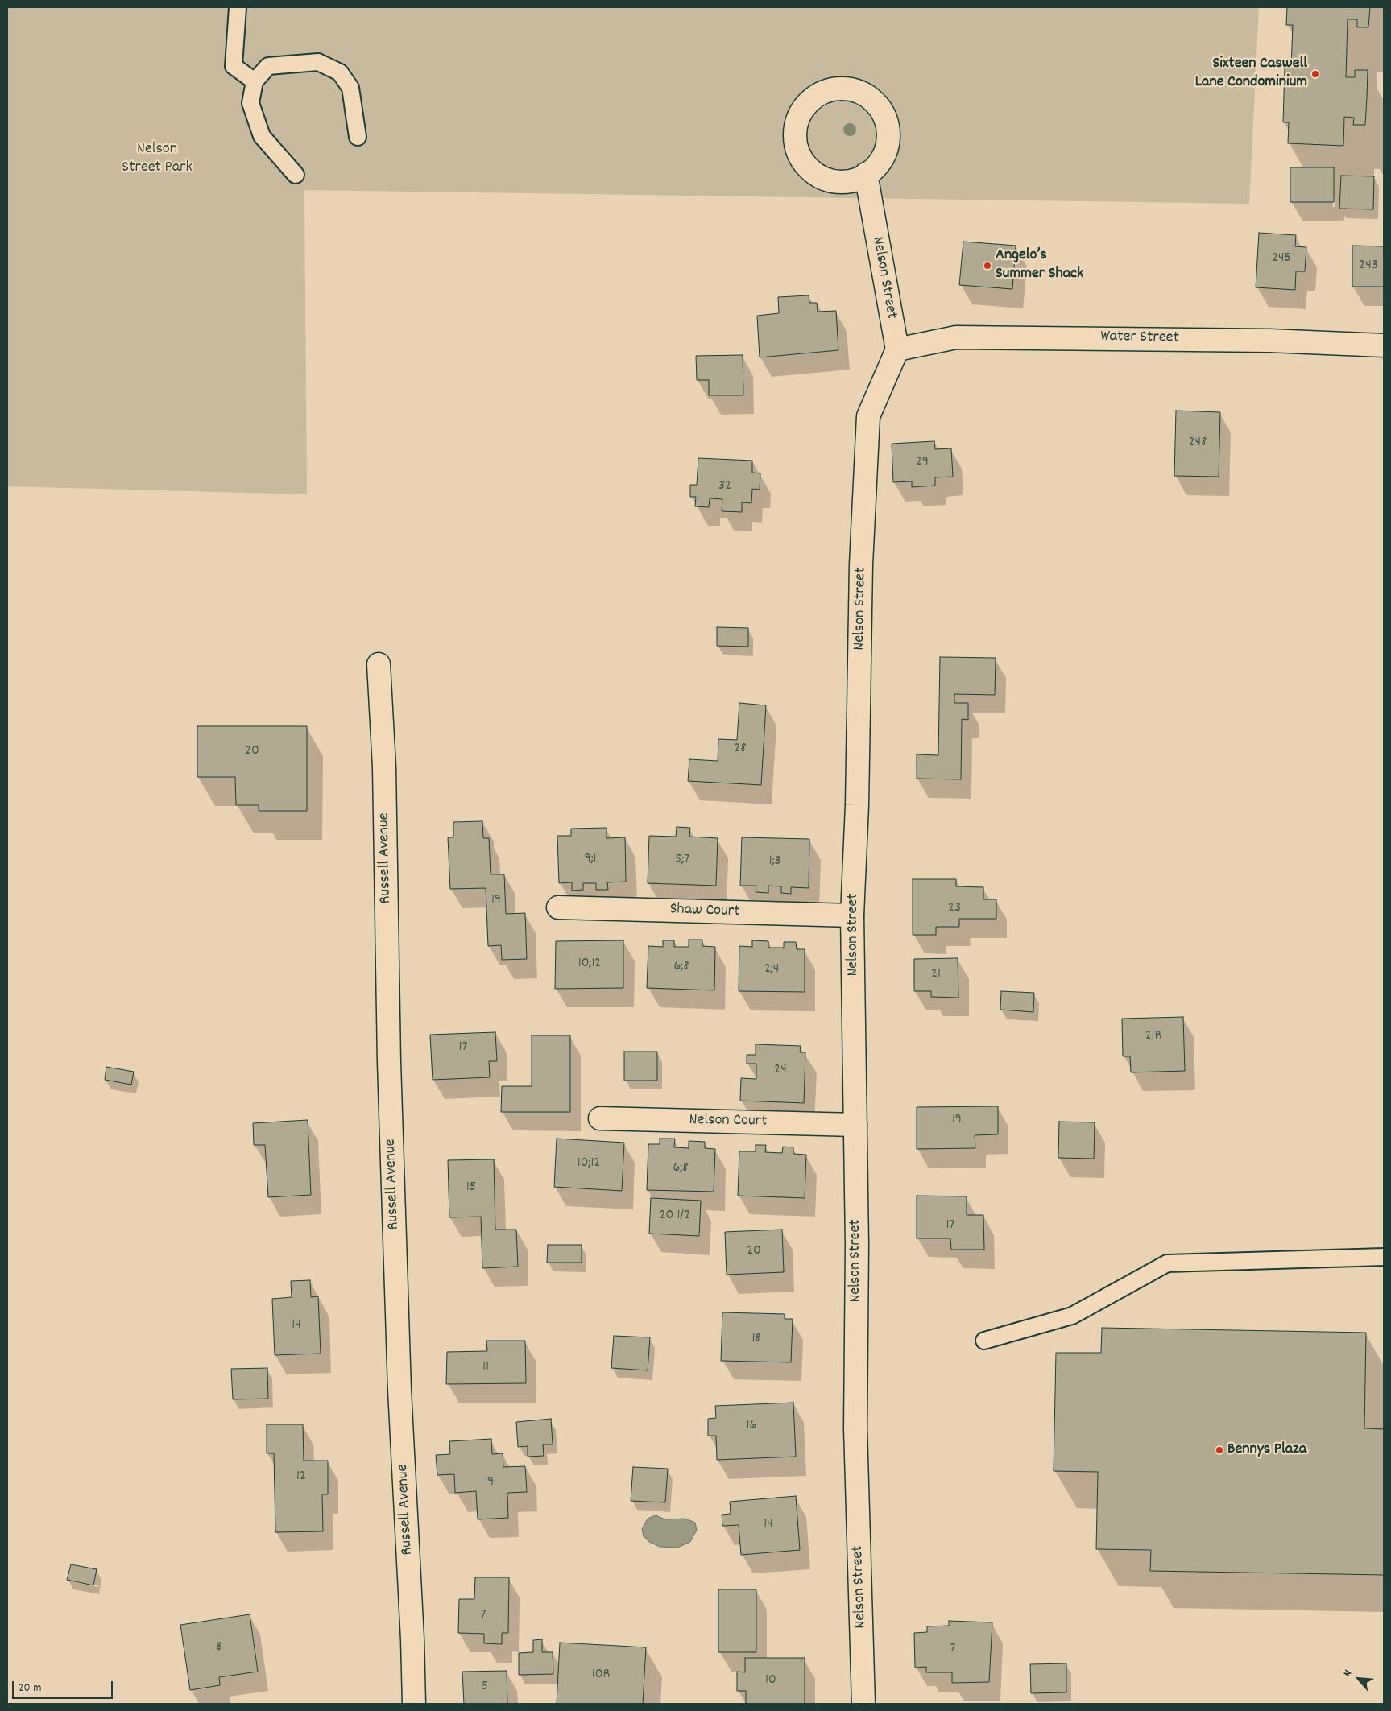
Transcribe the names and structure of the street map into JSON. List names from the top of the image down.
{
  "streets": {
    "street": [
      "Nelson Street",
      "Water Street",
      "Russell Avenue",
      "Shaw Court",
      "Nelson Court"
    ]
  },
  "crossings": [
    ["Nelson Street", "Water Street"],
    ["Nelson Street", "Shaw Court"],
    ["Nelson Street", "Nelson Court"]
  ],
  "parks": ["Nelson Street Park"],
  "places": ["Sixteen Caswell Lane Condominium", "Angelo’s Summer Shack", "Bennys Plaza"],
  "house_numbers": [
    "245",
    "243",
    "248",
    "29",
    "32",
    "28",
    "20",
    "9;11",
    "5;7",
    "1;3",
    "19",
    "23",
    "10;12",
    "6;8",
    "2;4",
    "21",
    "21R",
    "17",
    "24",
    "19",
    "10;12",
    "6;8",
    "15",
    "20 1/2",
    "17",
    "20",
    "14",
    "18",
    "11",
    "16",
    "12",
    "9",
    "14",
    "7",
    "8",
    "7",
    "10R",
    "10",
    "5"
  ],
  "scale_bar": "20 m",
  "north": "top left"
}
